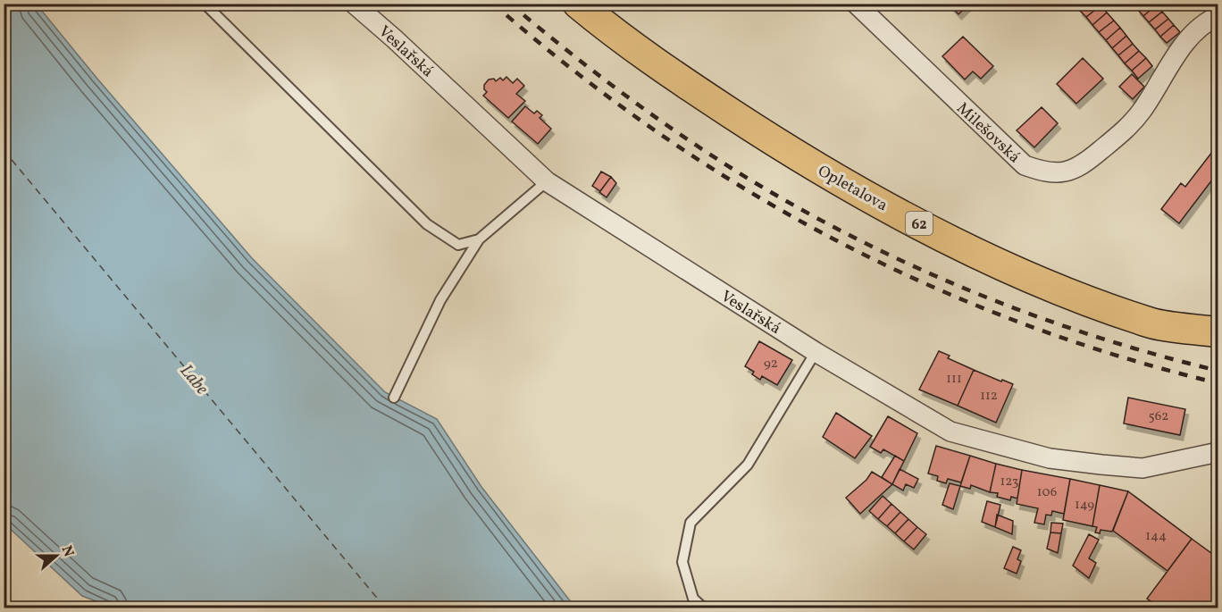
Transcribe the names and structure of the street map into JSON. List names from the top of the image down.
{
  "streets": {
    "main road": ["Opletalova", "62"],
    "street": ["Veslařská", "Milešovská"]
  },
  "water": ["Labe"],
  "house_numbers": [
    "92",
    "111",
    "112",
    "562",
    "123",
    "106",
    "149",
    "144"
  ],
  "north": "right"
}
